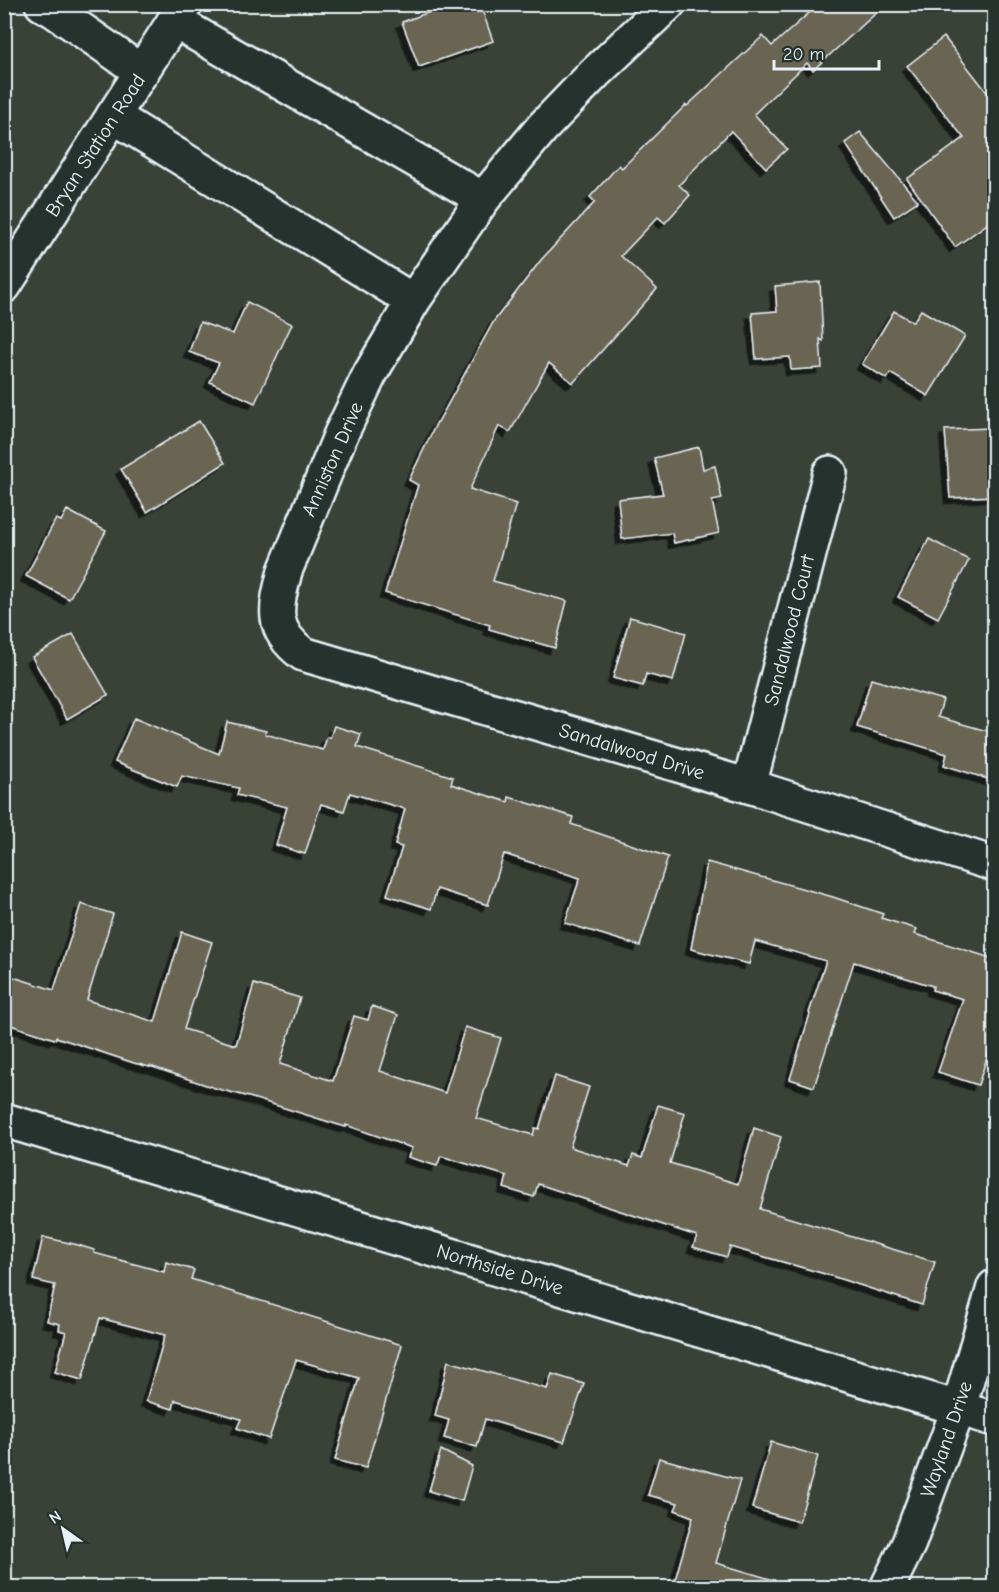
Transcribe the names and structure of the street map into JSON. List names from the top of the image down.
{
  "streets": {
    "street": [
      "Bryan Station Road",
      "Anniston Drive",
      "Sandalwood Court",
      "Sandalwood Drive",
      "Northside Drive",
      "Wayland Drive"
    ]
  },
  "crossings": [
    ["Anniston Drive", "Sandalwood Drive"],
    ["Sandalwood Court", "Sandalwood Drive"],
    ["Northside Drive", "Wayland Drive"]
  ],
  "scale_bar": "20 m",
  "north": "top left"
}
